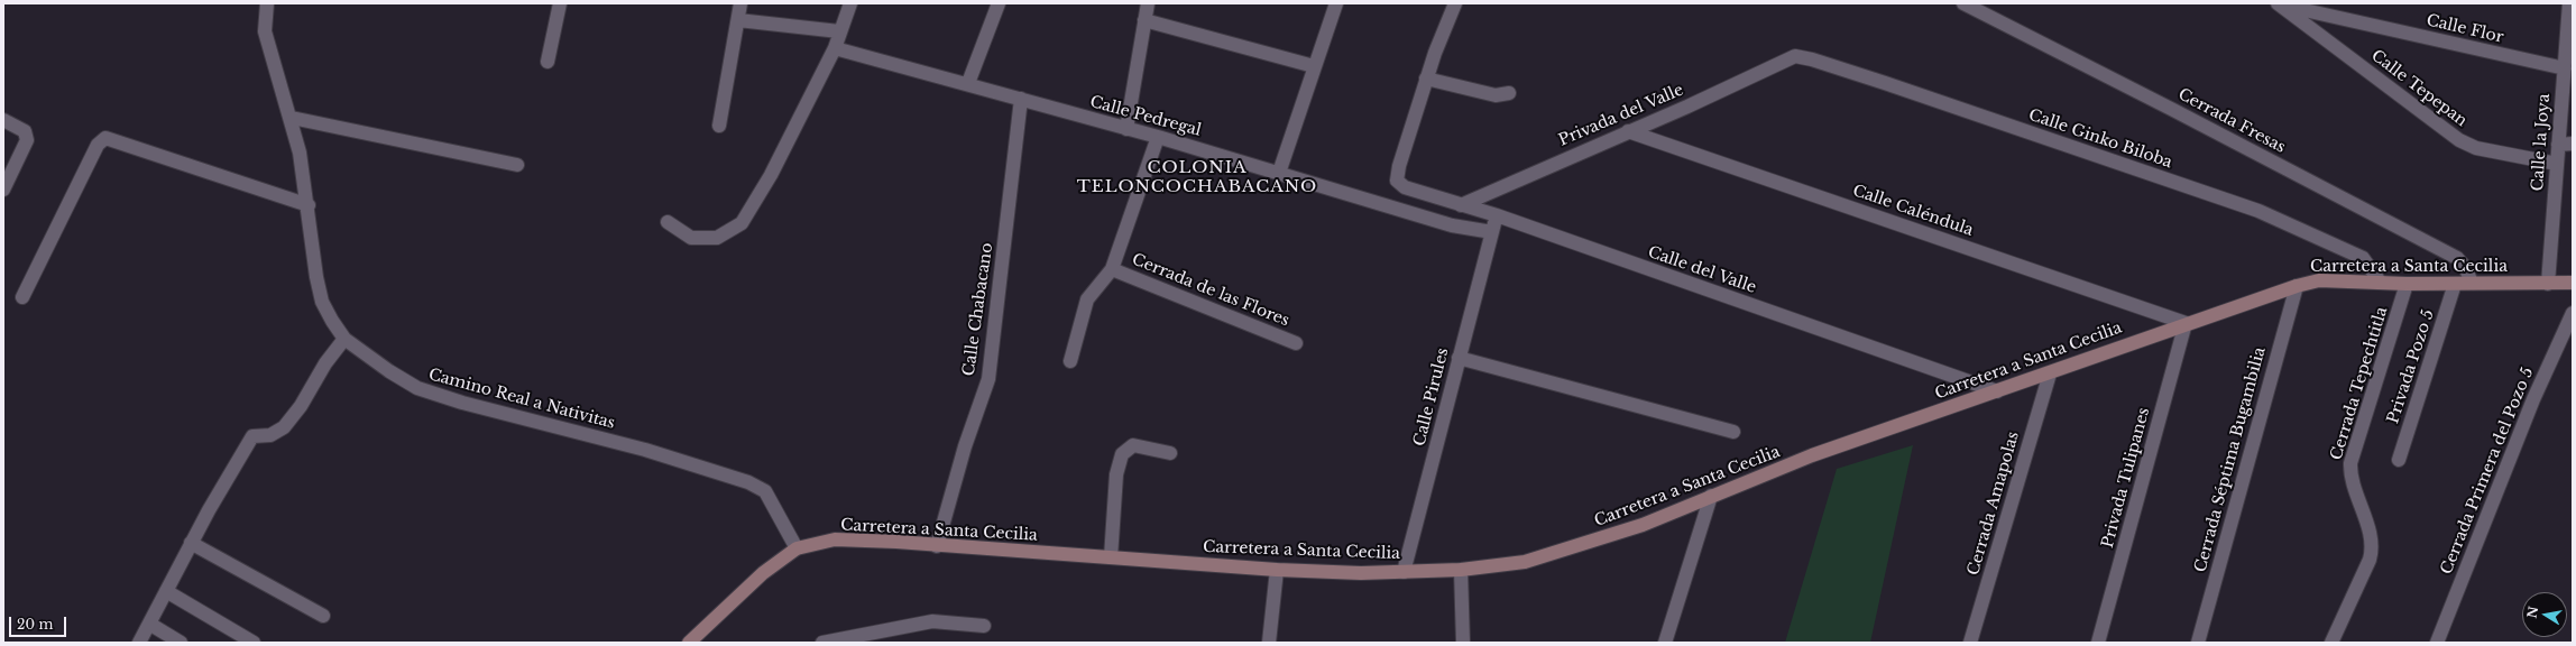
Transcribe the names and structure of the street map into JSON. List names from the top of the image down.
{
  "streets": {
    "main road": ["Carretera a Santa Cecilia"],
    "street": [
      "Calle Flor",
      "Calle Tepepan",
      "Privada del Valle",
      "Calle Pedregal",
      "Cerrada Fresas",
      "Calle Ginko Biloba",
      "Calle la Joya",
      "Calle Caléndula",
      "Calle del Valle",
      "Cerrada de las Flores",
      "Calle Chabacano",
      "Privada Pozo 5",
      "Cerrada Tepechtitla",
      "Calle Pirules",
      "Camino Real a Nativitas",
      "Cerrada Séptima Bugambilia",
      "Cerrada Primera del Pozo 5",
      "Privada Tulipanes",
      "Cerrada Amapolas"
    ]
  },
  "crossings": [
    ["Calle Flor", "Calle Tepepan"],
    ["Calle Flor", "Calle la Joya"],
    ["Calle Tepepan", "Calle la Joya"],
    ["Privada del Valle", "Calle Ginko Biloba"],
    ["Privada del Valle", "Calle Caléndula"],
    ["Privada del Valle", "Calle del Valle"],
    ["Calle Pedregal", "Cerrada de las Flores"],
    ["Calle Pedregal", "Calle Chabacano"],
    ["Calle Pedregal", "Calle Pirules"],
    ["Cerrada Fresas", "Carretera a Santa Cecilia"],
    ["Calle Ginko Biloba", "Carretera a Santa Cecilia"],
    ["Calle la Joya", "Carretera a Santa Cecilia"],
    ["Calle Caléndula", "Carretera a Santa Cecilia"],
    ["Calle Caléndula", "Privada Tulipanes"],
    ["Carretera a Santa Cecilia", "Calle del Valle"],
    ["Carretera a Santa Cecilia", "Calle Chabacano"],
    ["Carretera a Santa Cecilia", "Privada Pozo 5"],
    ["Carretera a Santa Cecilia", "Cerrada Tepechtitla"],
    ["Carretera a Santa Cecilia", "Calle Pirules"],
    ["Carretera a Santa Cecilia", "Camino Real a Nativitas"],
    ["Carretera a Santa Cecilia", "Cerrada Séptima Bugambilia"],
    ["Carretera a Santa Cecilia", "Privada Tulipanes"],
    ["Carretera a Santa Cecilia", "Cerrada Amapolas"],
    ["Calle del Valle", "Calle Pirules"]
  ],
  "districts": ["COLONIA TELONCOCHABACANO"],
  "scale_bar": "20 m",
  "north": "left"
}
